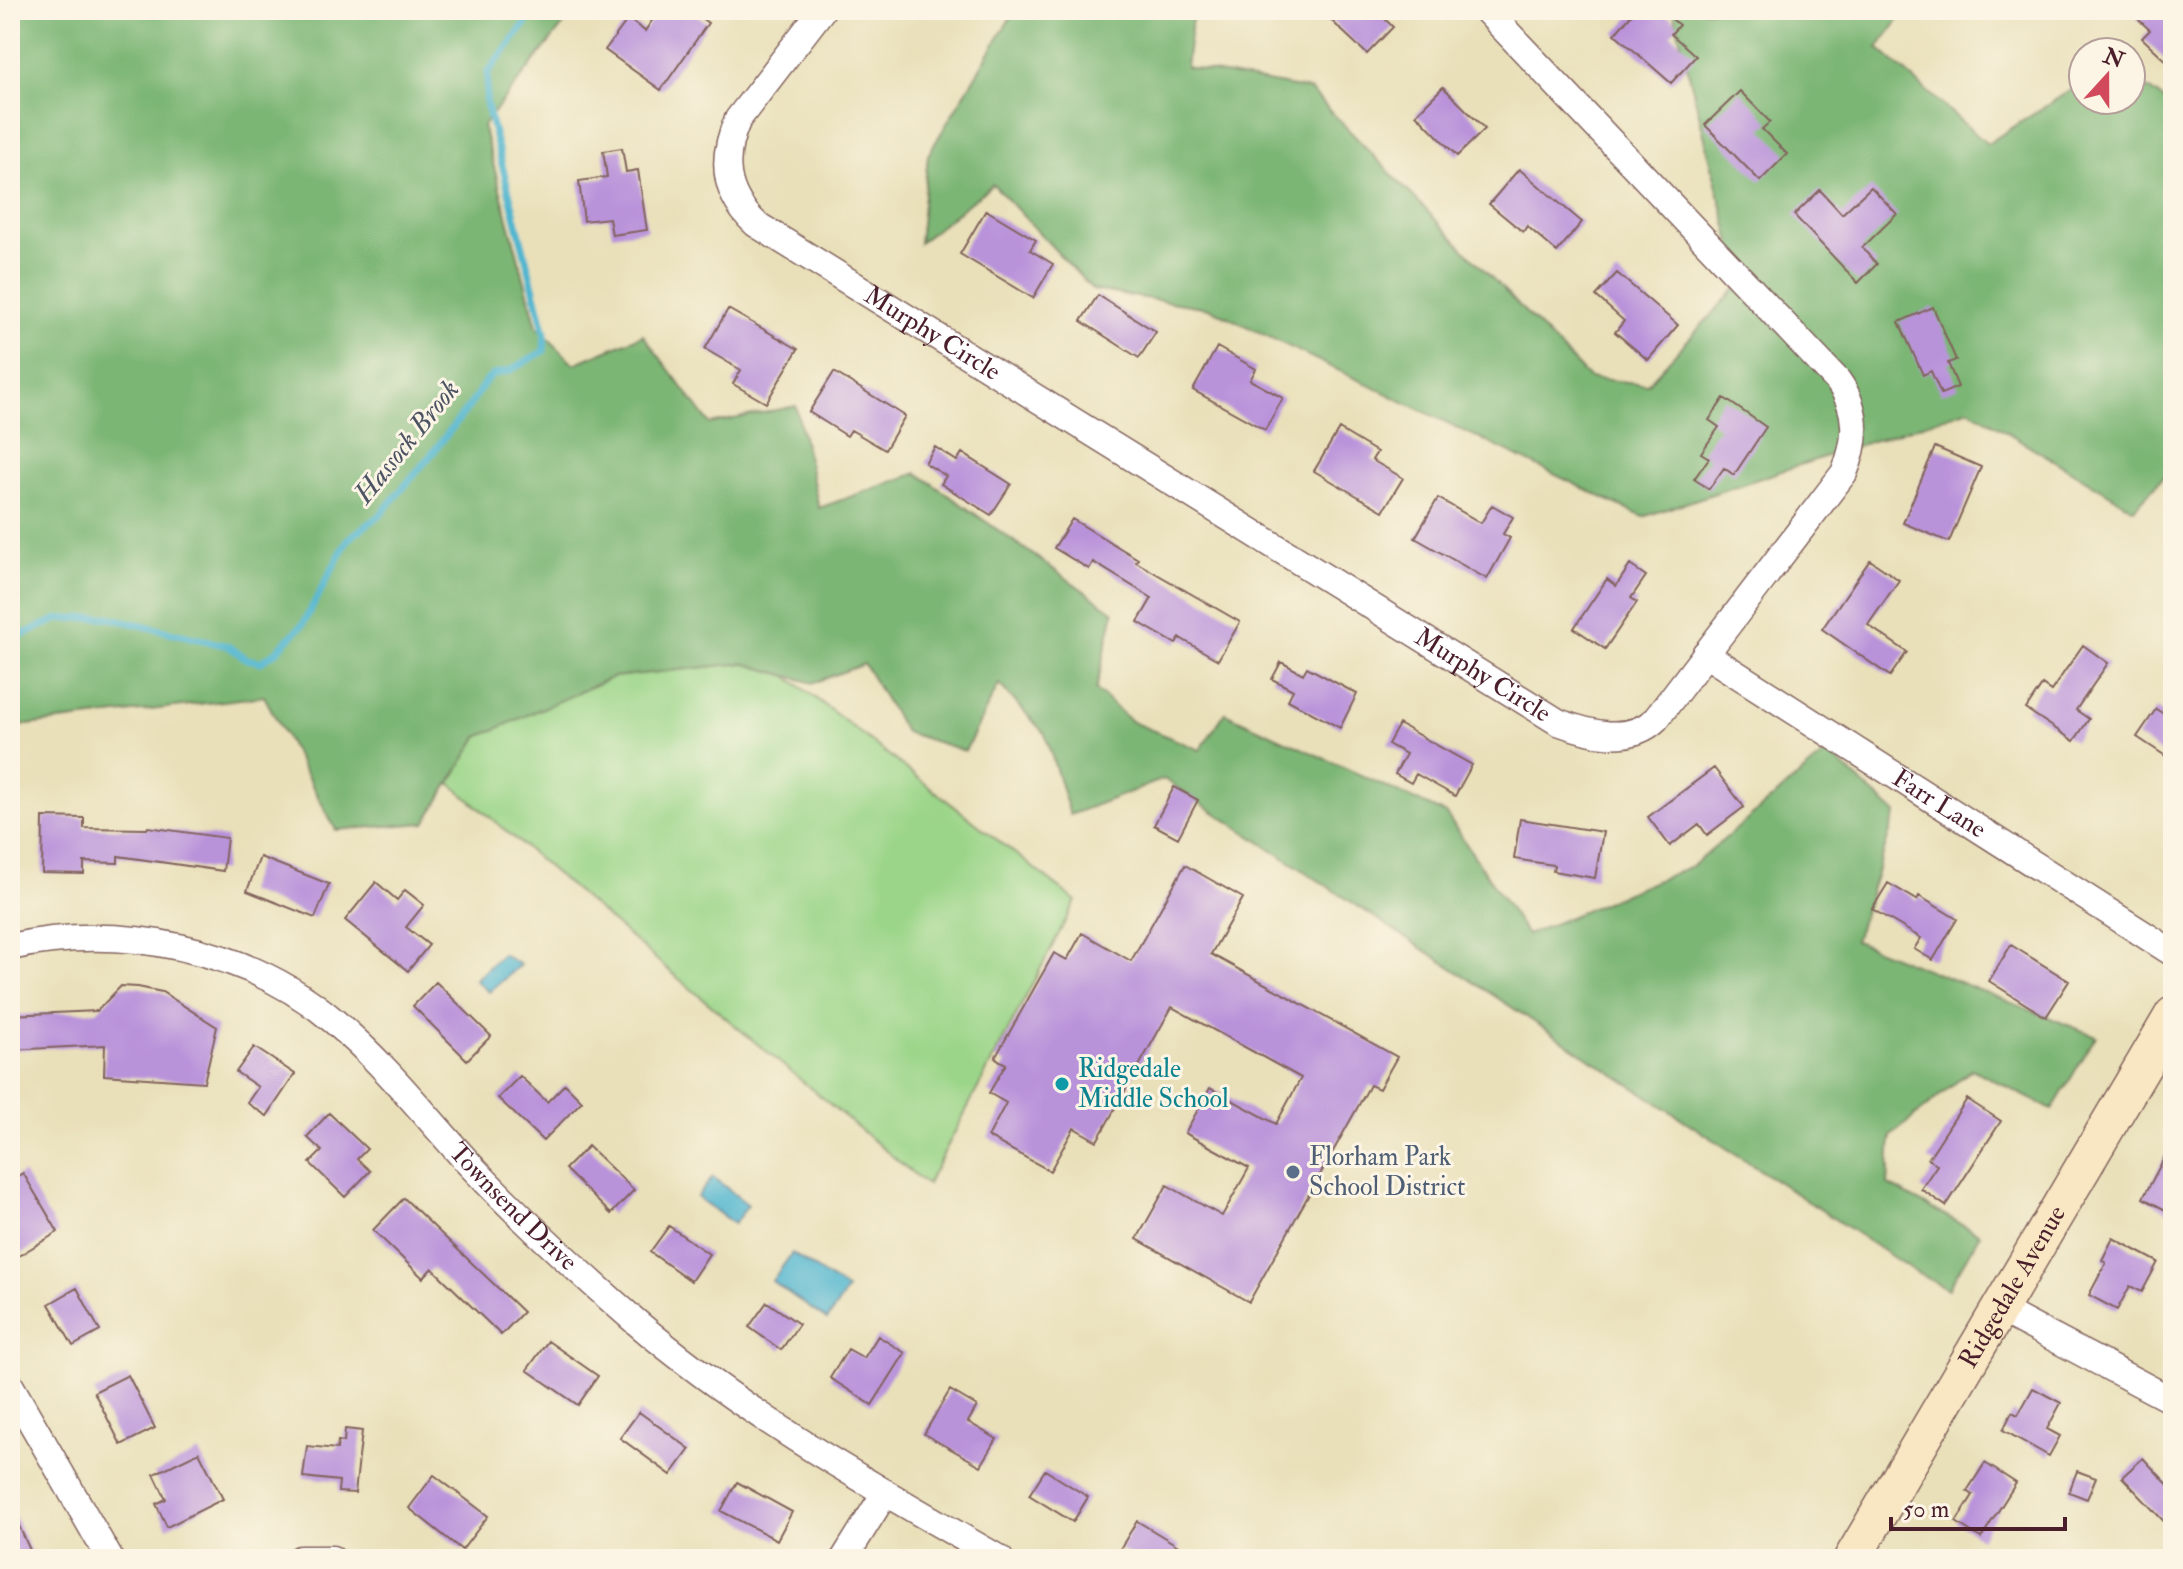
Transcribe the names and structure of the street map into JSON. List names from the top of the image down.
{
  "streets": {
    "main road": ["Ridgedale Avenue"],
    "street": ["Murphy Circle", "Farr Lane", "Townsend Drive"]
  },
  "crossings": [
    ["Murphy Circle", "Farr Lane"]
  ],
  "water": ["Hassock Brook"],
  "places": ["Ridgedale Middle School", "Florham Park School District"],
  "scale_bar": "50 m",
  "north": "top"
}
